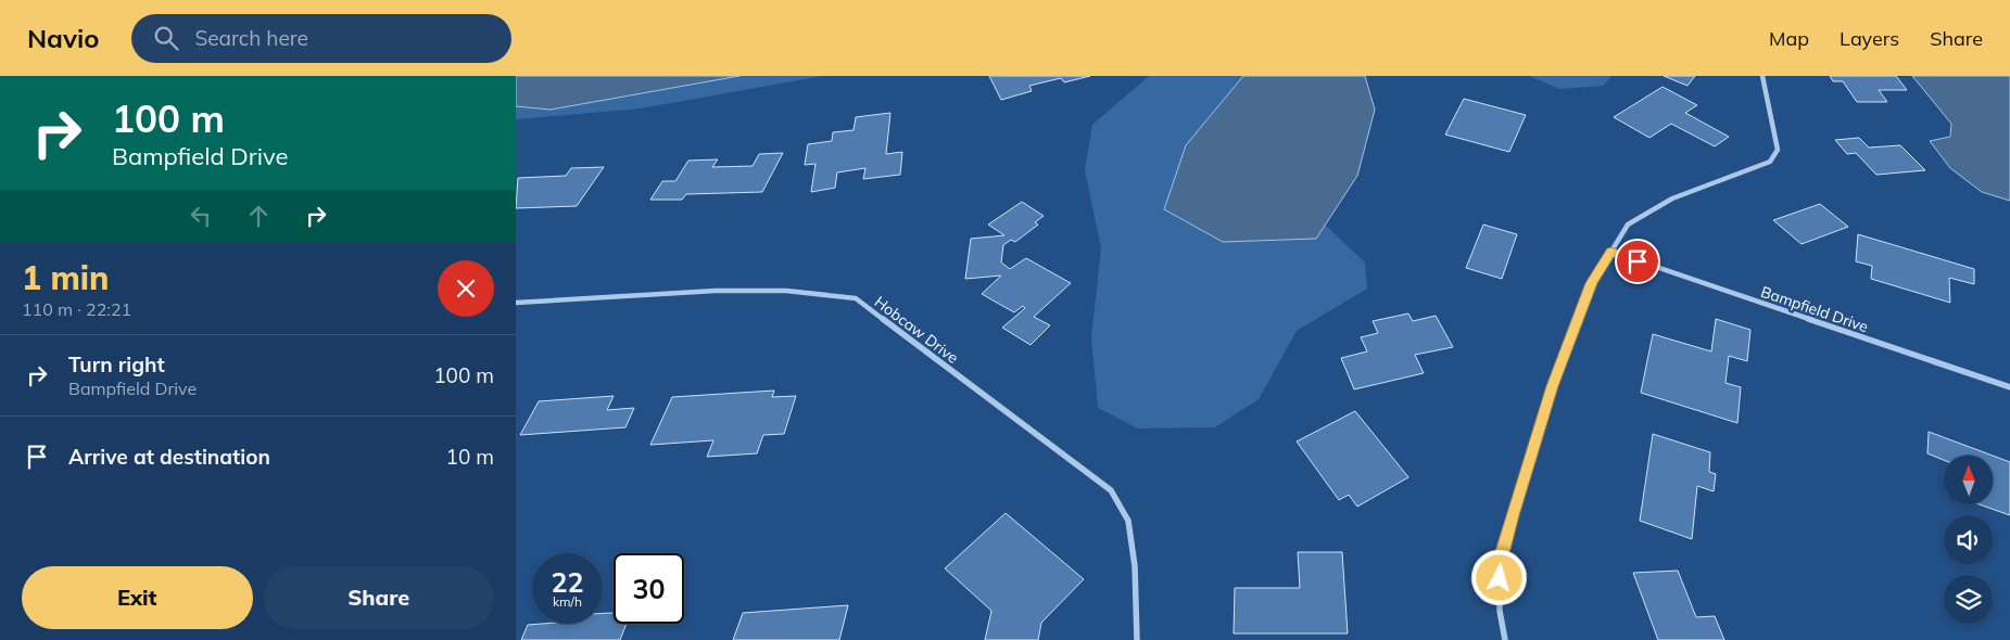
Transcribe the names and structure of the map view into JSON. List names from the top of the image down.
{
  "streets": {
    "street": ["Bampfield Drive", "Hobcaw Drive"]
  },
  "north": "top",
  "page": {
    "header": "Navio",
    "search": "Search here",
    "nav": ["Map", "Layers", "Share"],
    "turn": ["100 m", "Bampfield Drive"],
    "heading": ["1 min", "110 m · 22:21"],
    "list": [
      {
        "name": "Turn right",
        "note": "Bampfield Drive",
        "value": "100 m"
      },
      {
        "name": "Arrive at destination",
        "value": "10 m"
      }
    ],
    "speed": "22 km/h",
    "limit": "30",
    "buttons": ["Exit", "Share"]
  }
}
